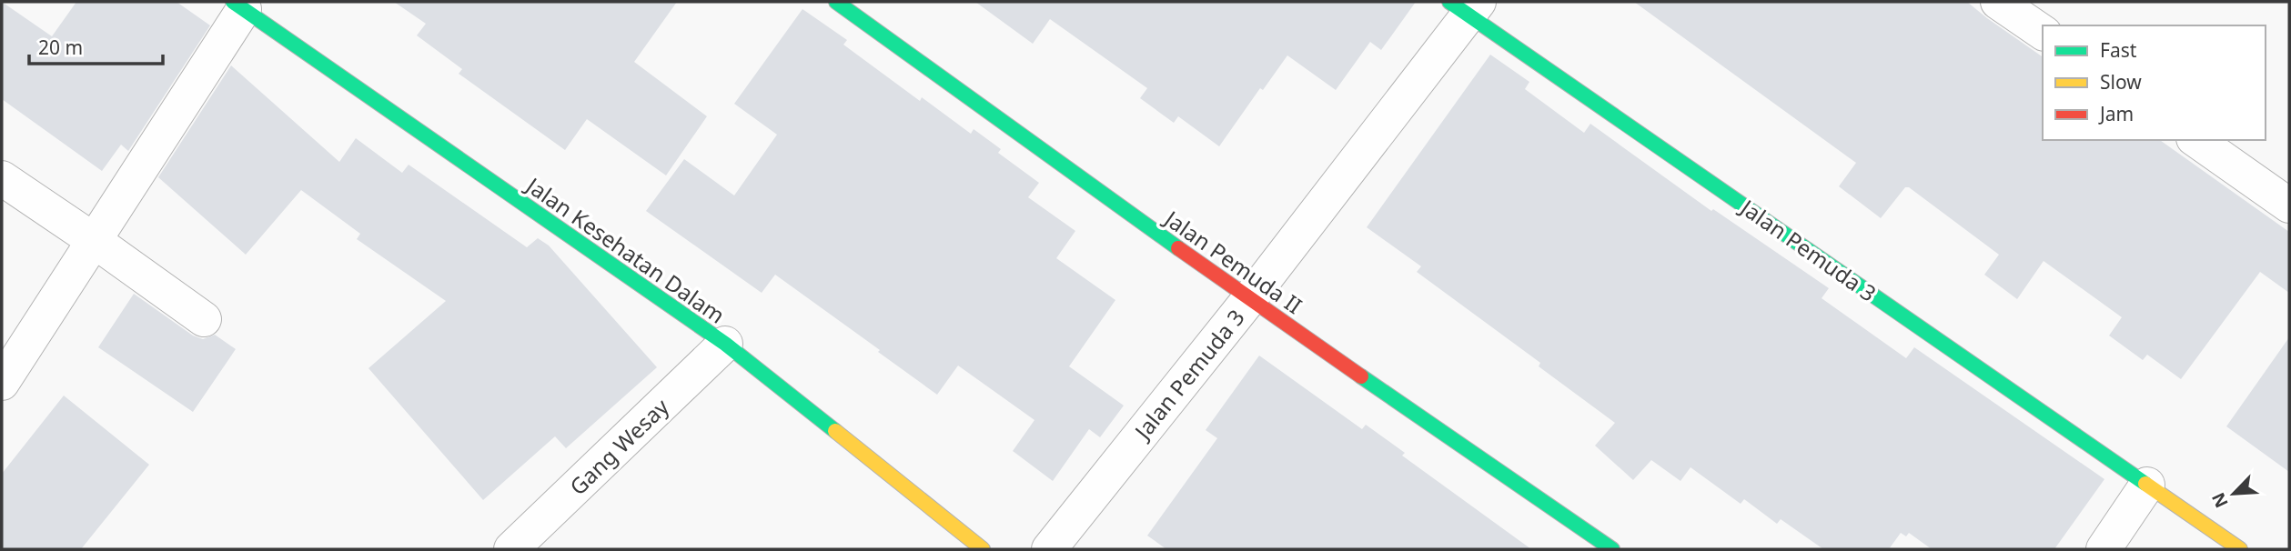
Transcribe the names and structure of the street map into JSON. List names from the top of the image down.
{
  "streets": {
    "street": [
      "Jalan Kesehatan Dalam",
      "Jalan Pemuda 3",
      "Jalan Pemuda II",
      "Gang Wesay"
    ]
  },
  "crossings": [
    ["Jalan Kesehatan Dalam", "Gang Wesay"],
    ["Jalan Pemuda 3", "Jalan Pemuda II"]
  ],
  "legend": ["Fast", "Slow", "Jam"],
  "scale_bar": "20 m",
  "north": "bottom left"
}
